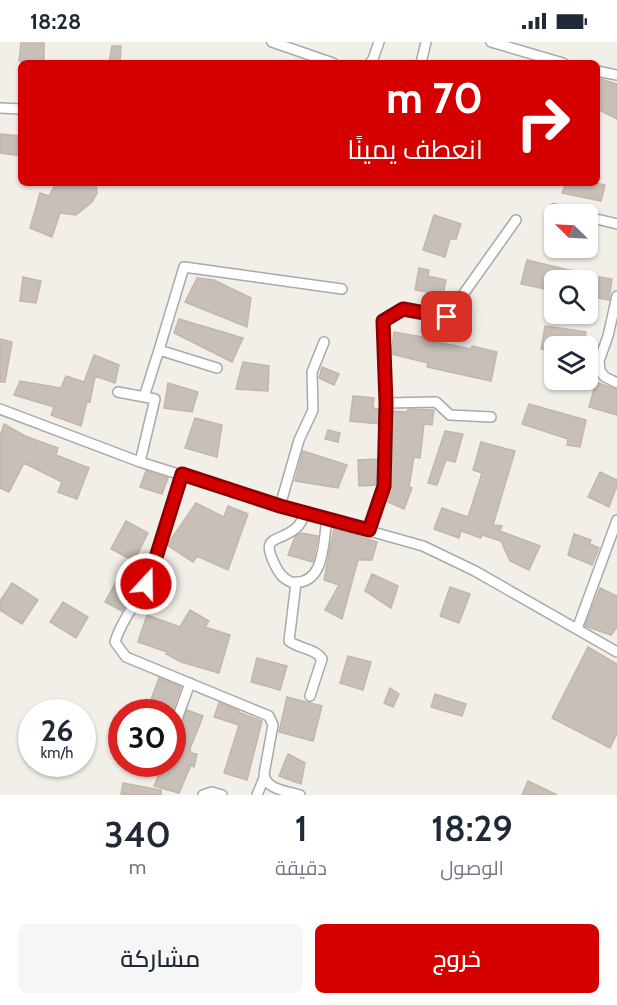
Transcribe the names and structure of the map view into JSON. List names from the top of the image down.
{
  "north": "top left",
  "page": {
    "status": "18:28",
    "turn": ["70 m", "انعطف يمينًا"],
    "speed": "26 km/h",
    "limit": "30",
    "eta": [
      "18:29",
      "الوصول",
      "1",
      "دقيقة",
      "340",
      "m"
    ],
    "buttons": ["خروج", "مشاركة"]
  }
}
